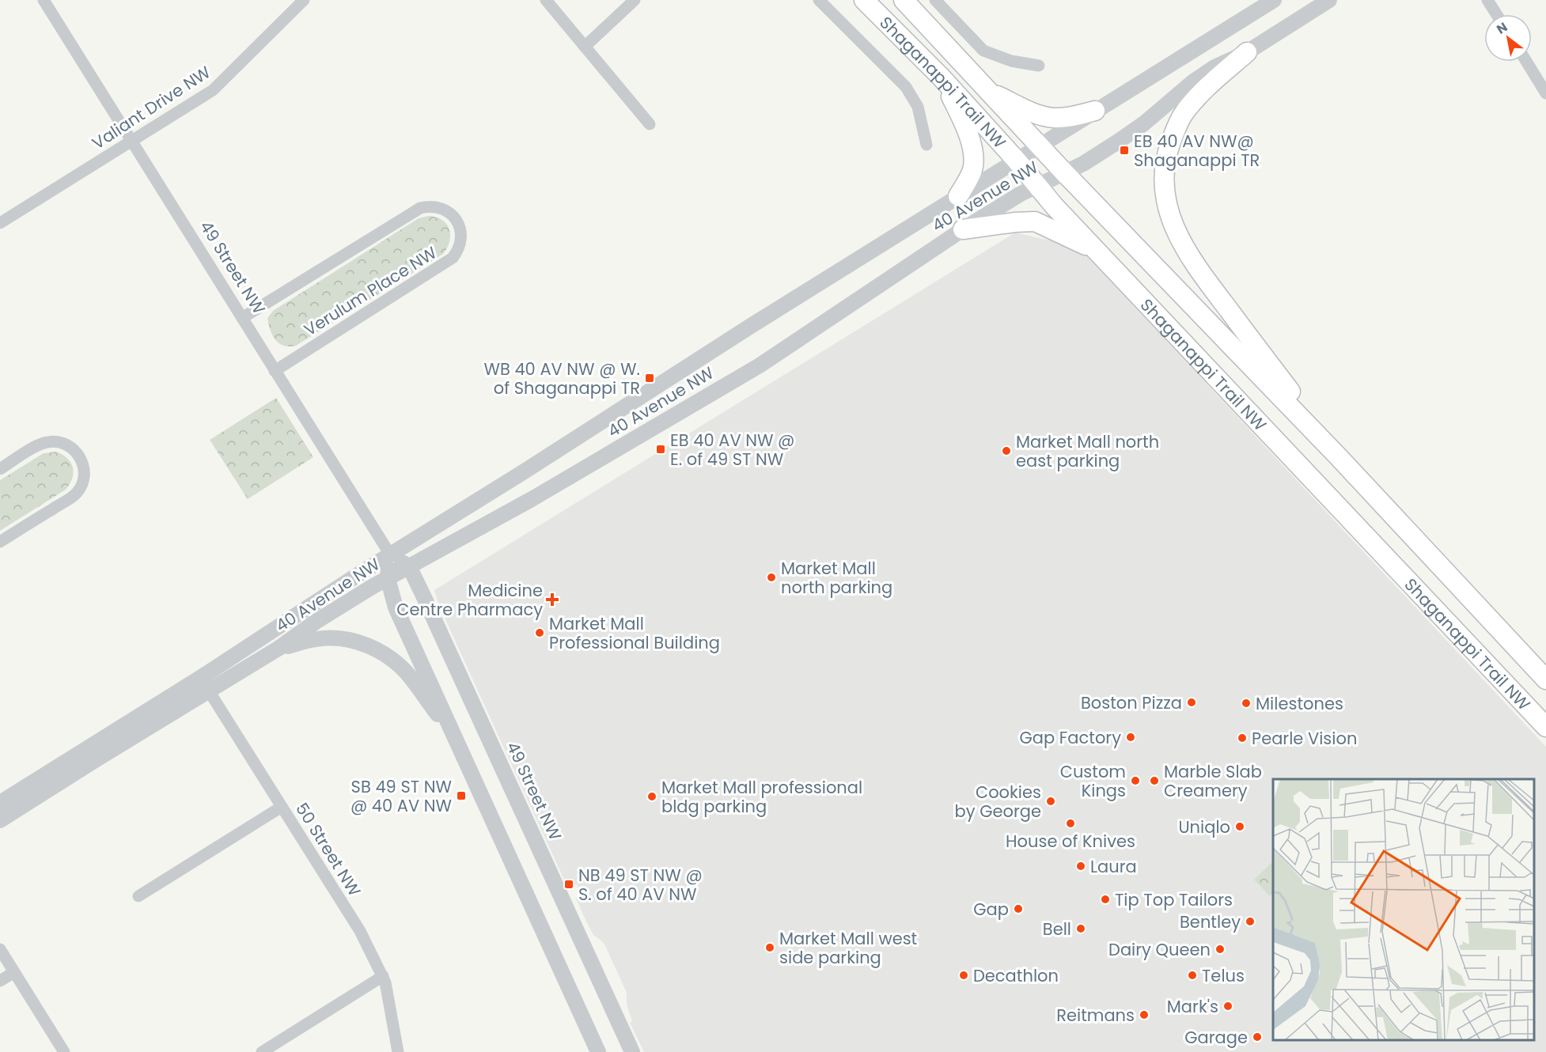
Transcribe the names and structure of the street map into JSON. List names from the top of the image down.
{
  "streets": {
    "main road": ["Shaganappi Trail NW"],
    "street": [
      "Valiant Drive NW",
      "40 Avenue NW",
      "49 Street NW",
      "Verulum Place NW",
      "50 Street NW"
    ]
  },
  "crossings": [
    ["Shaganappi Trail NW", "40 Avenue NW"],
    ["Valiant Drive NW", "49 Street NW"],
    ["40 Avenue NW", "49 Street NW"],
    ["40 Avenue NW", "50 Street NW"],
    ["49 Street NW", "Verulum Place NW"]
  ],
  "places": {
    "transit": [
      "EB 40 AV NW@ Shaganappi TR",
      "WB 40 AV NW @ W. of Shaganappi TR",
      "EB 40 AV NW @ E. of 49 ST NW",
      "SB 49 ST NW @ 40 AV NW",
      "NB 49 ST NW @ S. of 40 AV NW"
    ],
    "other": [
      "Market Mall north east parking",
      "Market Mall north parking",
      "Market Mall Professional Building",
      "Boston Pizza",
      "Milestones",
      "Gap Factory",
      "Pearle Vision",
      "Custom Kings",
      "Marble Slab Creamery",
      "Market Mall professional bldg parking",
      "Cookies by George",
      "House of Knives",
      "Uniqlo",
      "Laura",
      "Tip Top Tailors",
      "Gap",
      "Bentley",
      "Bell",
      "Market Mall west side parking",
      "Dairy Queen",
      "Decathlon",
      "Telus",
      "Mark's",
      "Reitmans",
      "Garage"
    ],
    "health": ["Medicine Centre Pharmacy"]
  },
  "north": "top left"
}
